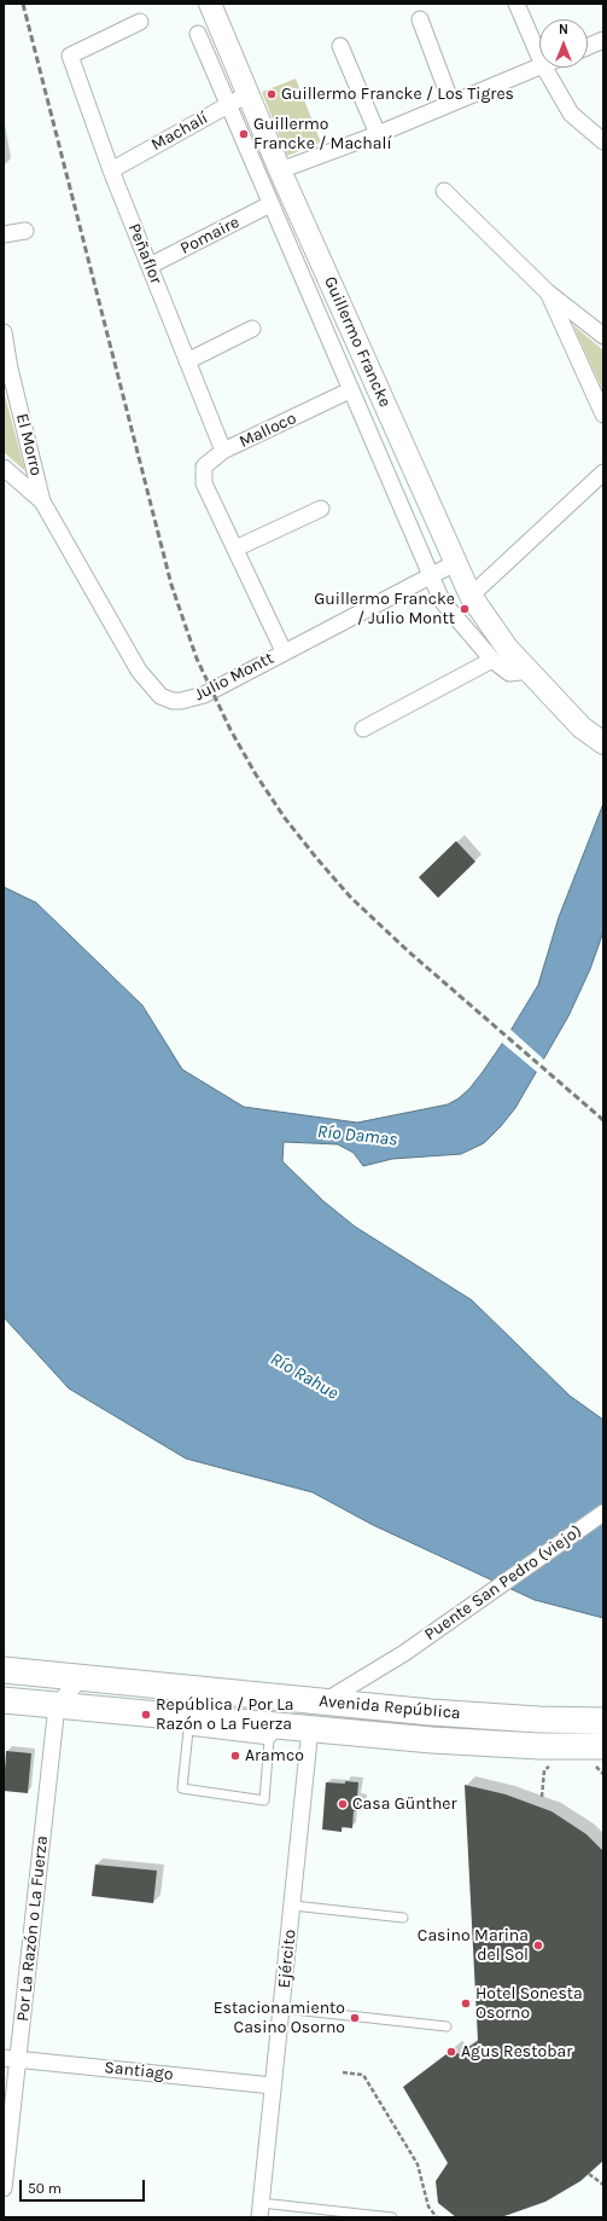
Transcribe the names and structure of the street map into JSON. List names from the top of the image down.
{
  "streets": {
    "main road": ["Guillermo Francke", "Avenida República"],
    "street": [
      "Machalí",
      "Pomaire",
      "Peñaflor",
      "Malloco",
      "El Morro",
      "Julio Montt",
      "Puente San Pedro (viejo)",
      "Por La Razón o La Fuerza",
      "Ejército",
      "Santiago"
    ]
  },
  "crossings": [
    ["Machalí", "Peñaflor"],
    ["Machalí", "Guillermo Francke"],
    ["Pomaire", "Peñaflor"],
    ["Pomaire", "Guillermo Francke"],
    ["Peñaflor", "Malloco"],
    ["Guillermo Francke", "Malloco"],
    ["Guillermo Francke", "Julio Montt"],
    ["El Morro", "Julio Montt"],
    ["Puente San Pedro (viejo)", "Avenida República"],
    ["Avenida República", "Por La Razón o La Fuerza"],
    ["Avenida República", "Ejército"],
    ["Por La Razón o La Fuerza", "Santiago"],
    ["Ejército", "Santiago"]
  ],
  "water": ["Río Damas", "Río Rahue"],
  "places": [
    "Guillermo Francke / Los Tigres",
    "Guillermo Francke / Machalí",
    "Guillermo Francke / Julio Montt",
    "República / Por La Razón o La Fuerza",
    "Aramco",
    "Casa Günther",
    "Casino Marina del Sol",
    "Hotel Sonesta Osorno",
    "Estacionamiento Casino Osorno",
    "Agus Restobar"
  ],
  "scale_bar": "50 m",
  "north": "top"
}
